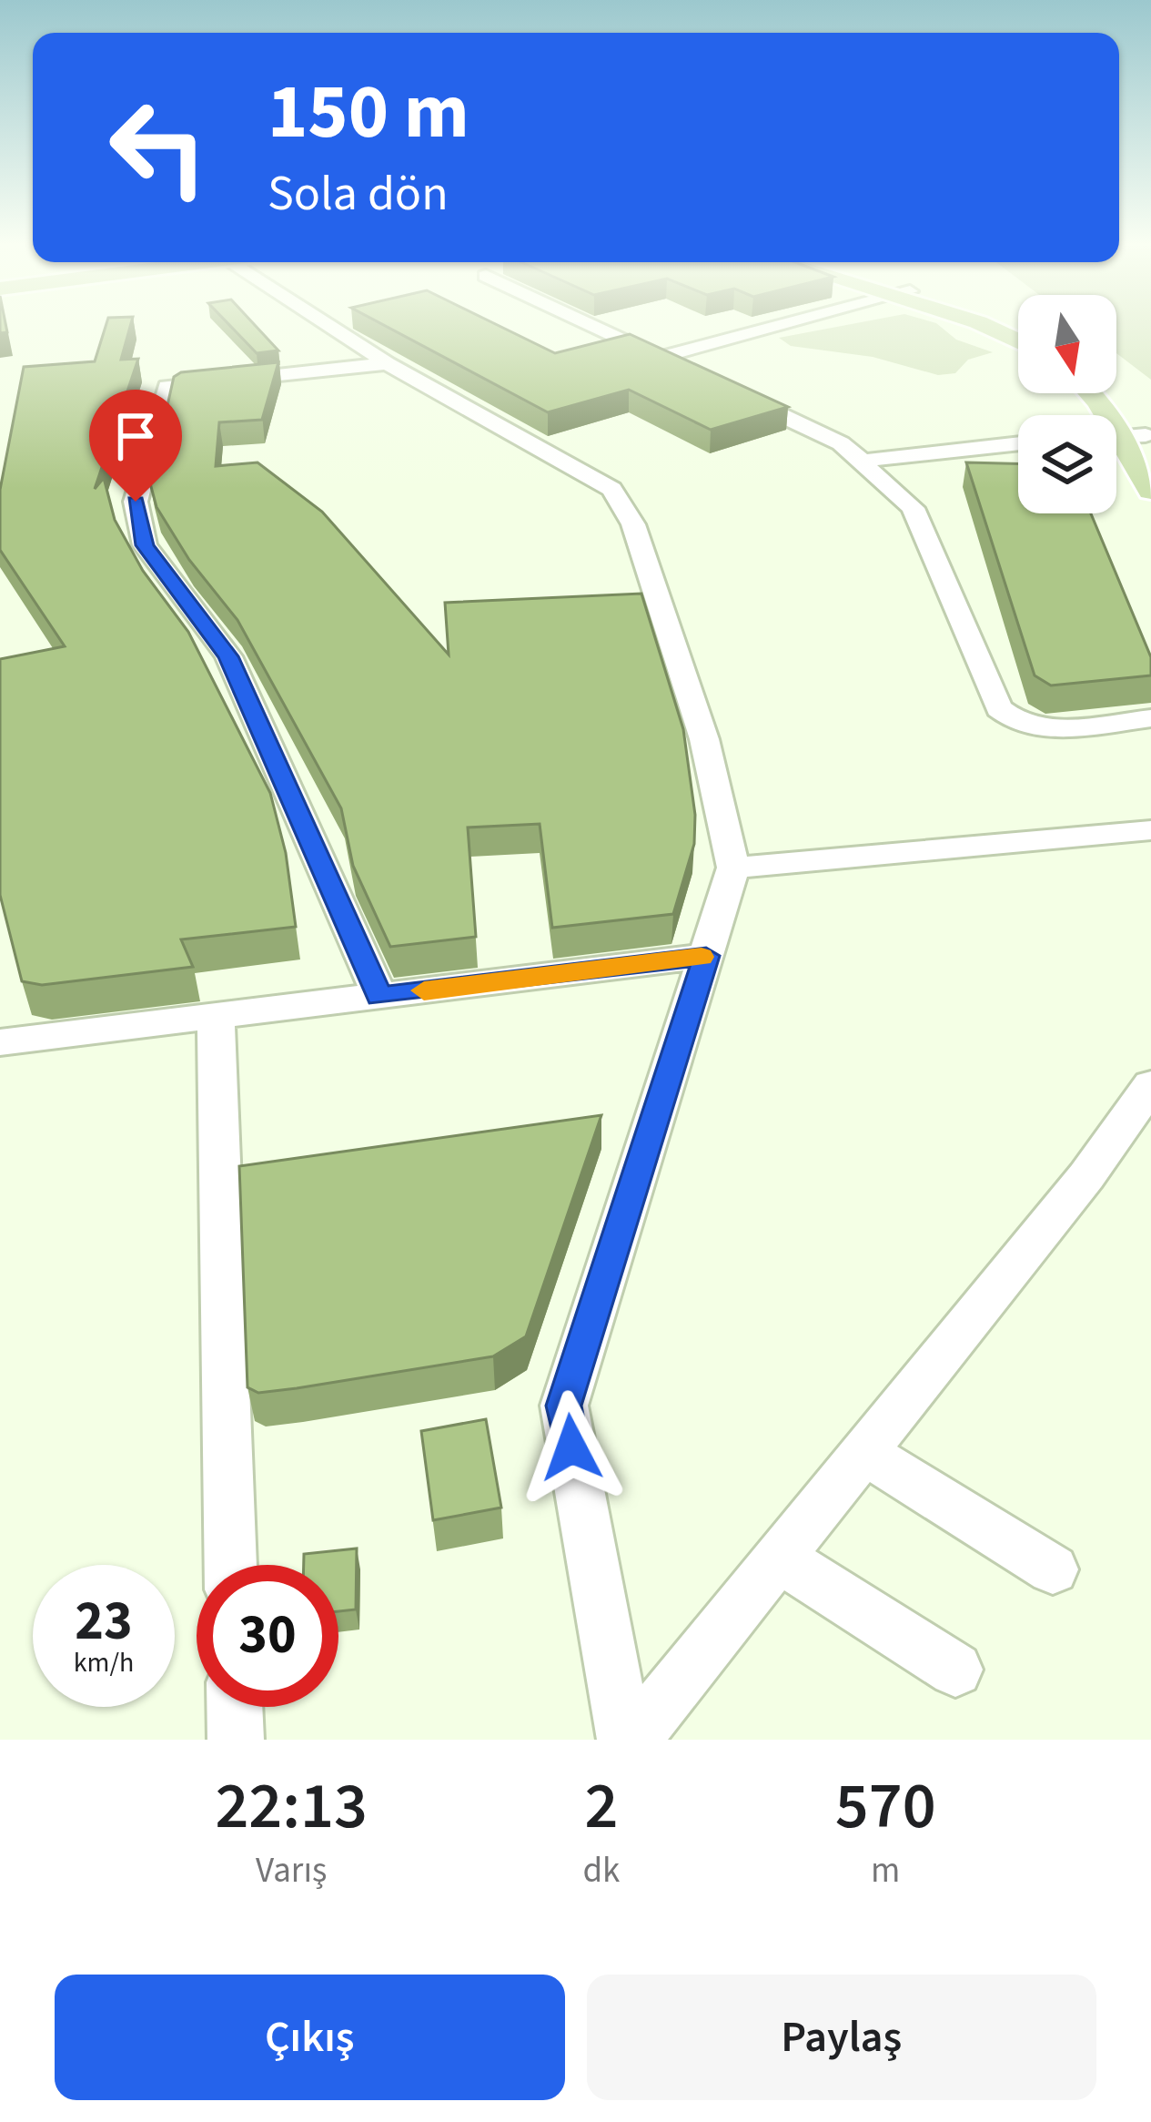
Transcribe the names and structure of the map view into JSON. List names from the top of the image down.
{
  "north": "bottom",
  "page": {
    "turn": ["150 m", "Sola dön"],
    "speed": "23 km/h",
    "limit": "30",
    "eta": [
      "22:13",
      "Varış",
      "2",
      "dk",
      "570",
      "m"
    ],
    "buttons": ["Çıkış", "Paylaş"]
  }
}
